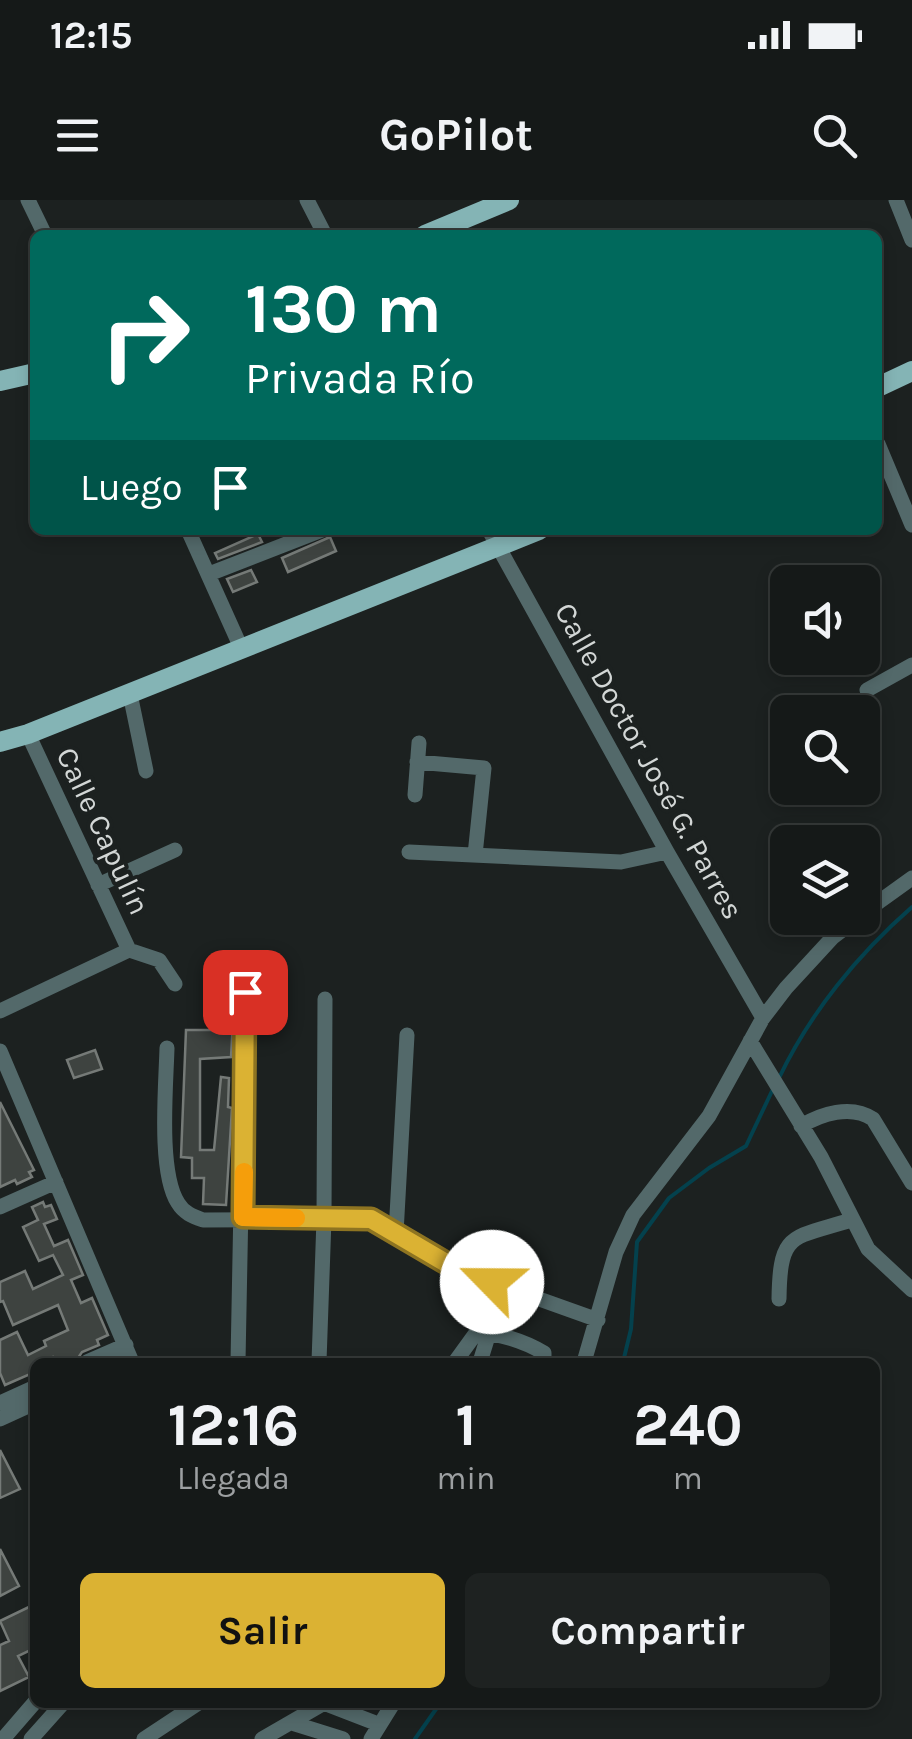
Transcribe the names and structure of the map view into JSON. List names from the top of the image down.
{
  "streets": {
    "street": ["Calle Doctor José G. Parres", "Calle Capulín"]
  },
  "page": {
    "status": "12:15",
    "header": "GoPilot",
    "turn": ["130 m", "Privada Río"],
    "then": "Luego",
    "eta": [
      "12:16",
      "Llegada",
      "1",
      "min",
      "240",
      "m"
    ],
    "buttons": ["Salir", "Compartir"]
  }
}
